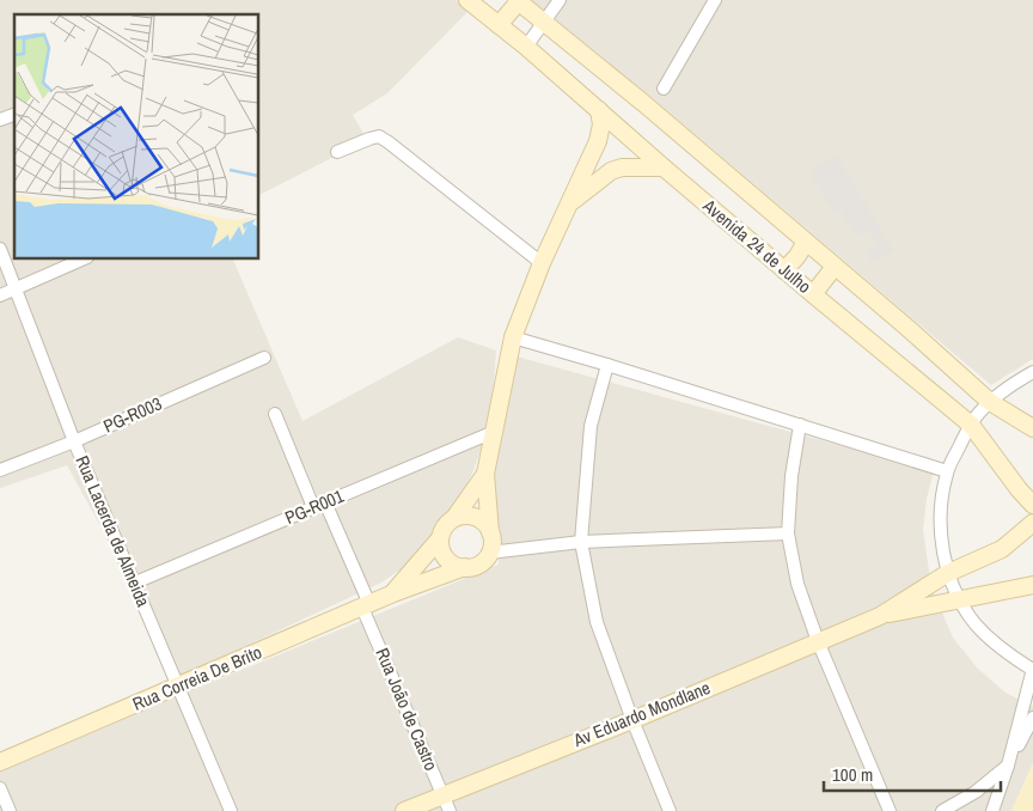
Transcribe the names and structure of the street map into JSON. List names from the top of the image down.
{
  "streets": {
    "street": [
      "Avenida 24 de Julho",
      "PG-R003",
      "PG-R001",
      "Rua Lacerda de Almeida",
      "Rua Correia De Brito",
      "Rua João de Castro",
      "Av Eduardo Mondlane"
    ]
  },
  "crossings": [
    ["PG-R003", "Rua Lacerda de Almeida"],
    ["PG-R001", "Rua Lacerda de Almeida"],
    ["PG-R001", "Rua João de Castro"],
    ["Rua Lacerda de Almeida", "Rua Correia De Brito"],
    ["Rua Correia De Brito", "Rua João de Castro"],
    ["Rua João de Castro", "Av Eduardo Mondlane"]
  ],
  "scale_bar": "100 m"
}
